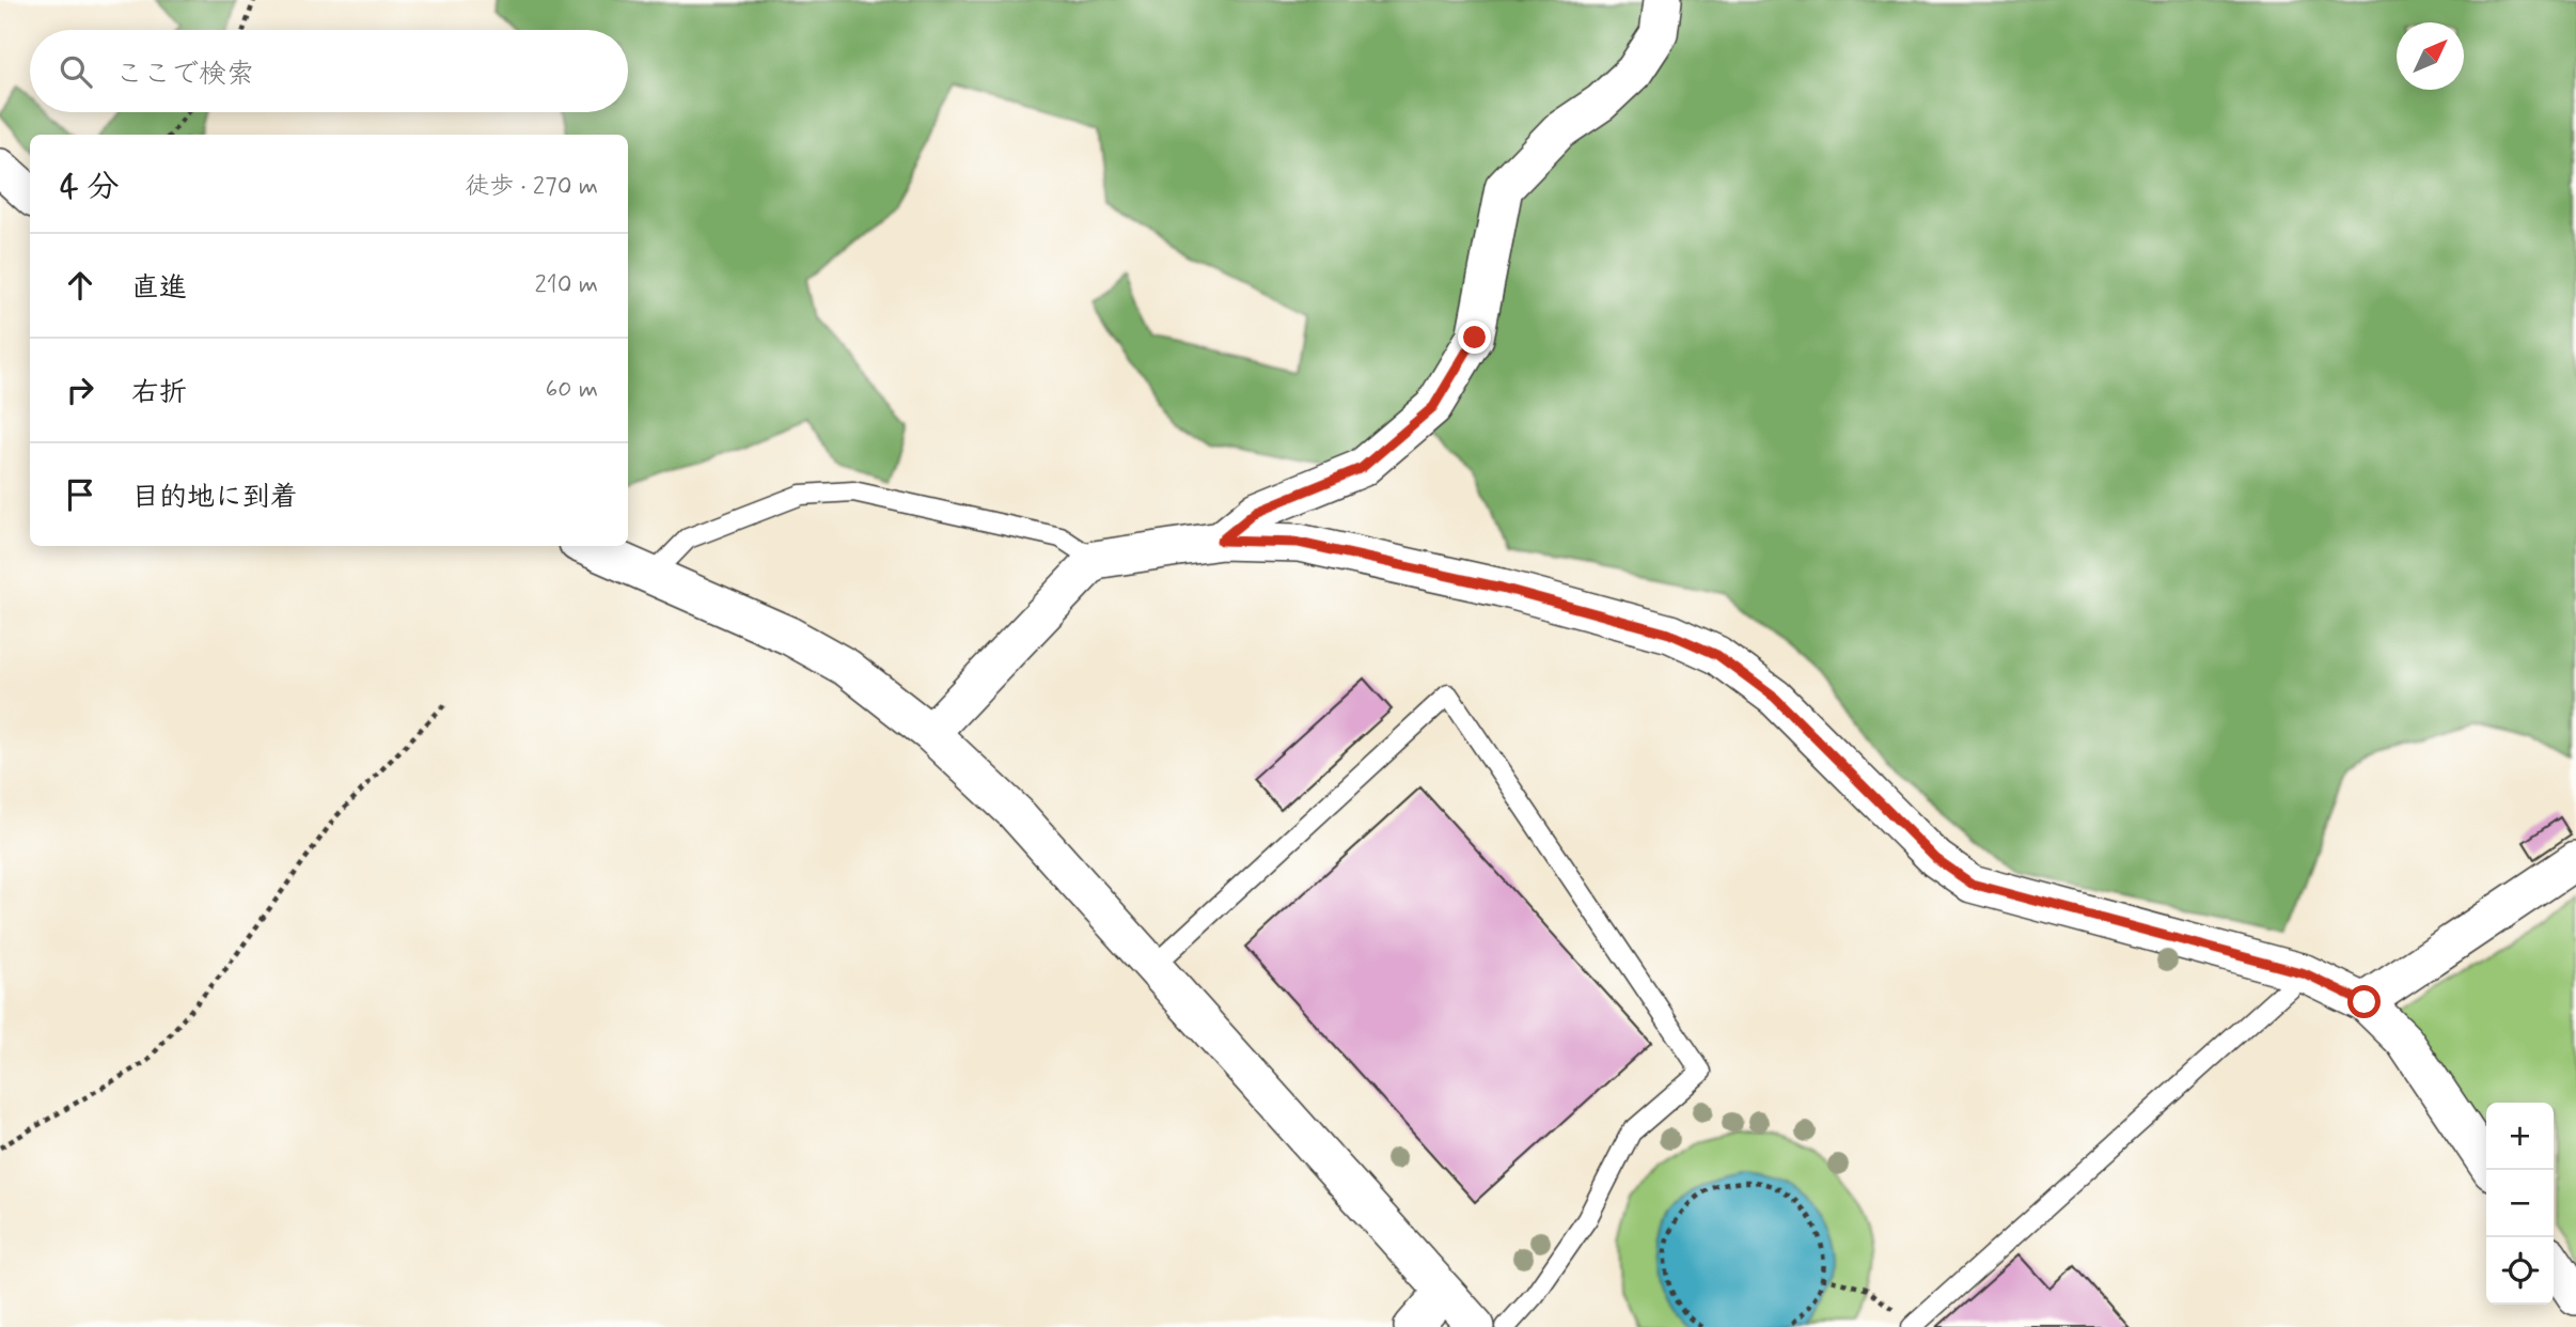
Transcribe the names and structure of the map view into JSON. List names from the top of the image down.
{
  "north": "top right",
  "page": {
    "search": "ここで検索",
    "heading": ["4 分", "徒歩 · 270 m"],
    "list": [
      ["直進", "210 m"],
      ["右折", "60 m"],
      "目的地に到着"
    ],
    "map_buttons": ["+", "−"]
  }
}
